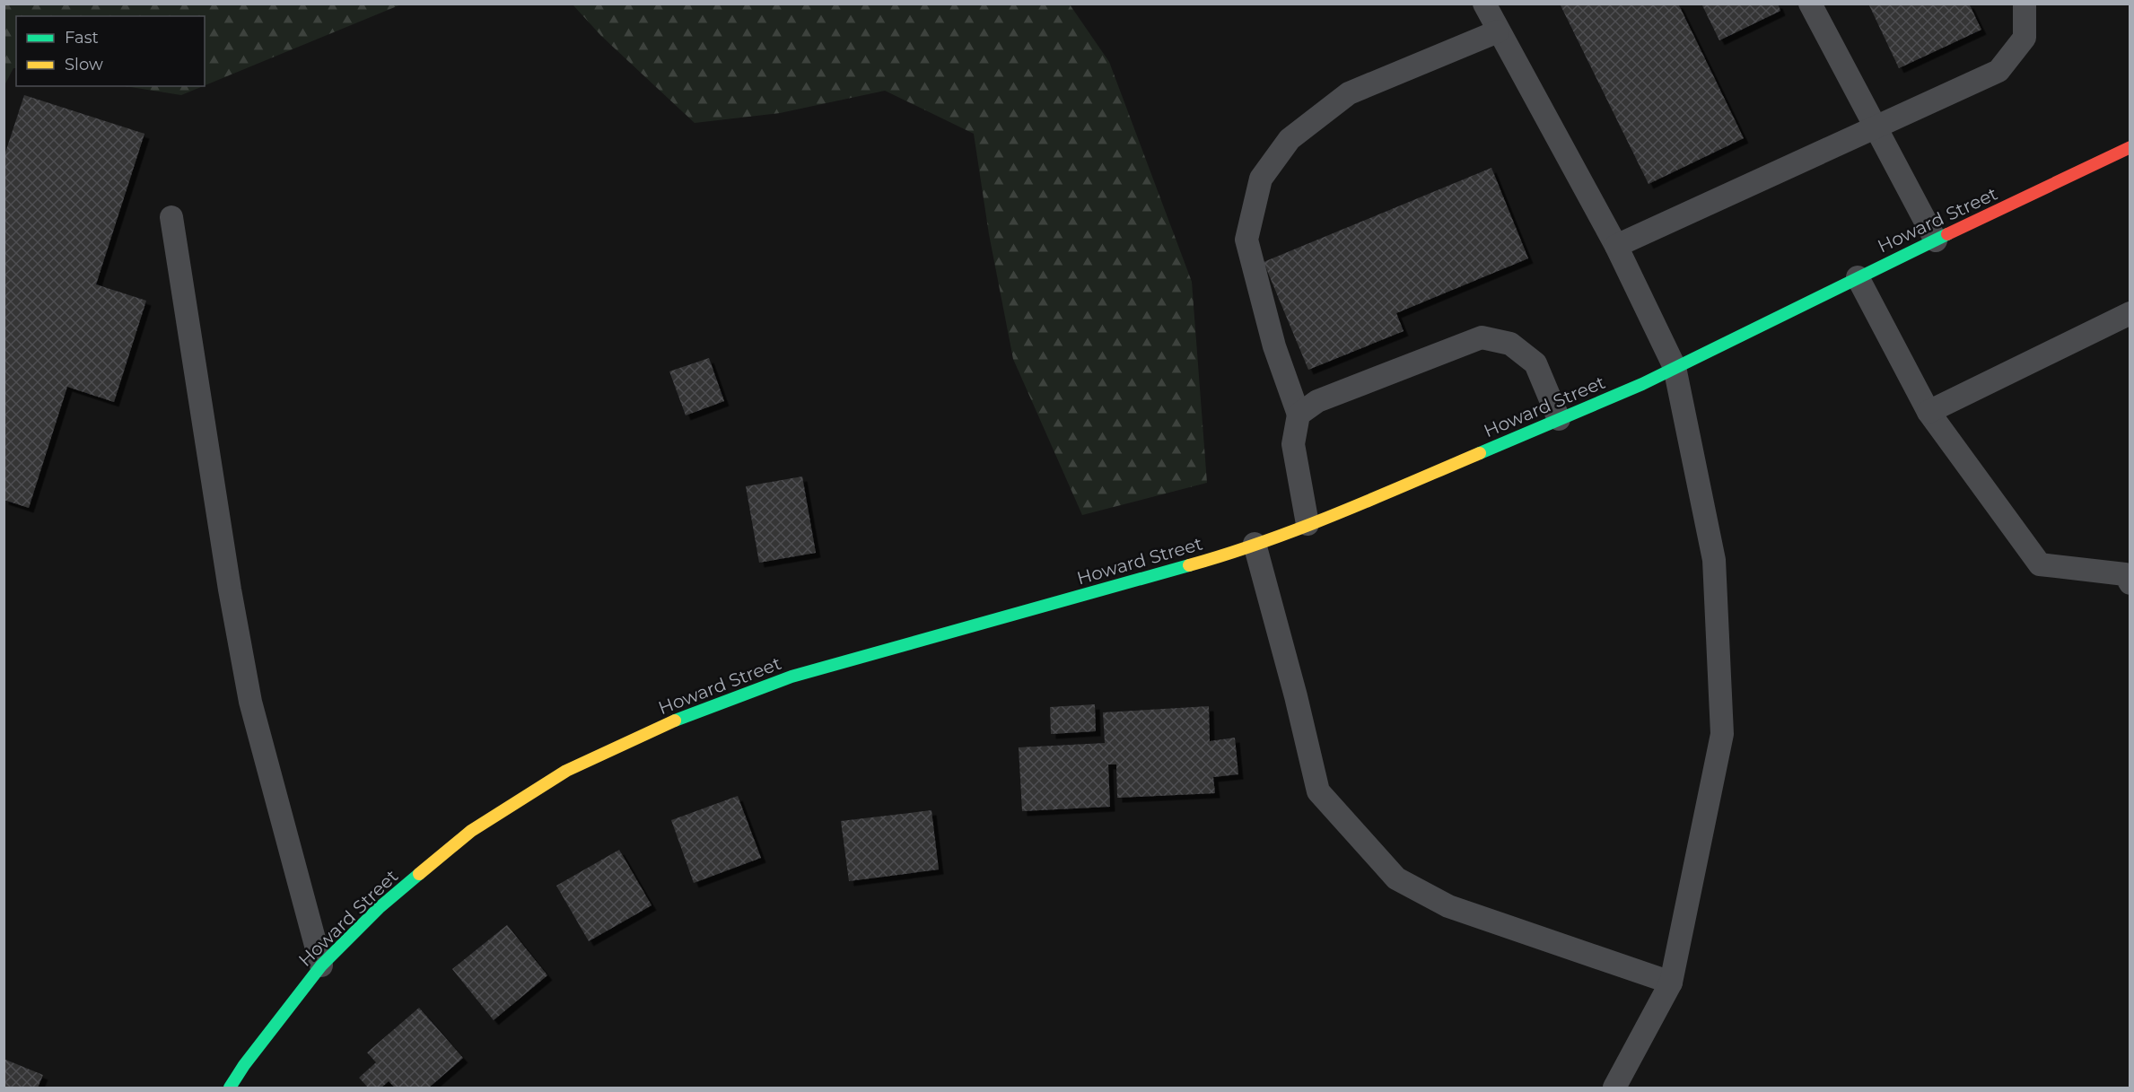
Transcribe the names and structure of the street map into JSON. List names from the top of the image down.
{
  "streets": {
    "main road": ["Howard Street"]
  },
  "legend": ["Fast", "Slow"]
}
